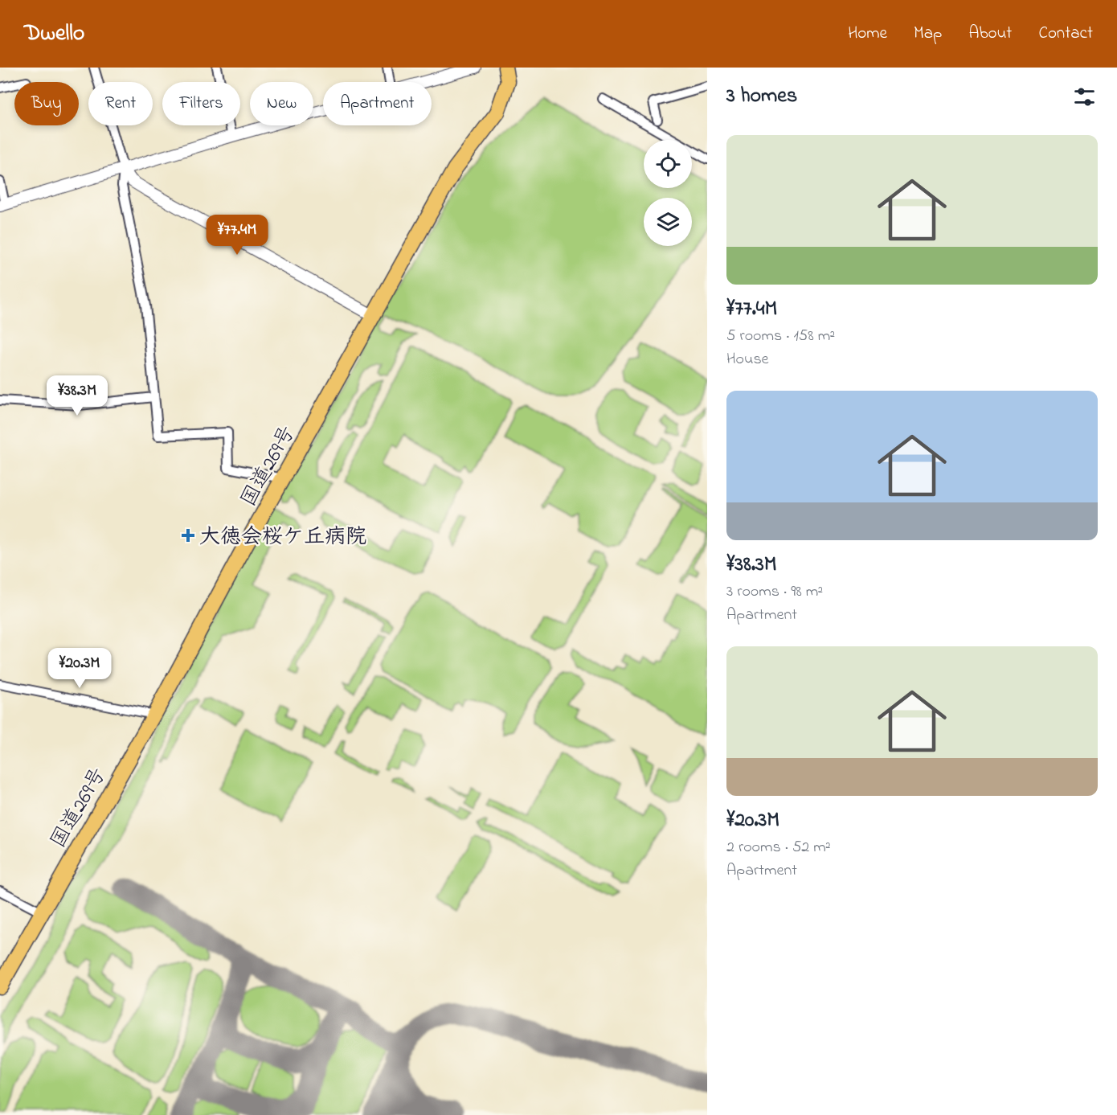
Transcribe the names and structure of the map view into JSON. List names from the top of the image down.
{
  "streets": {
    "highway": ["国道269号"]
  },
  "places": {
    "health": ["大徳会桜ケ丘病院"]
  },
  "page": {
    "header": "Dwello",
    "nav": [
      "Home",
      "Map",
      "About",
      "Contact"
    ],
    "heading": "3 homes",
    "chip": [
      "Buy",
      "Rent",
      "Filters",
      "New",
      "Apartment"
    ],
    "list": [
      {
        "name": "¥77.4M",
        "note": "5 rooms · 158 m² · House"
      },
      {
        "name": "¥38.3M",
        "note": "3 rooms · 98 m² · Apartment"
      },
      {
        "name": "¥20.3M",
        "note": "2 rooms · 52 m² · Apartment"
      }
    ],
    "price": ["¥77.4M", "¥38.3M", "¥20.3M"]
  }
}
